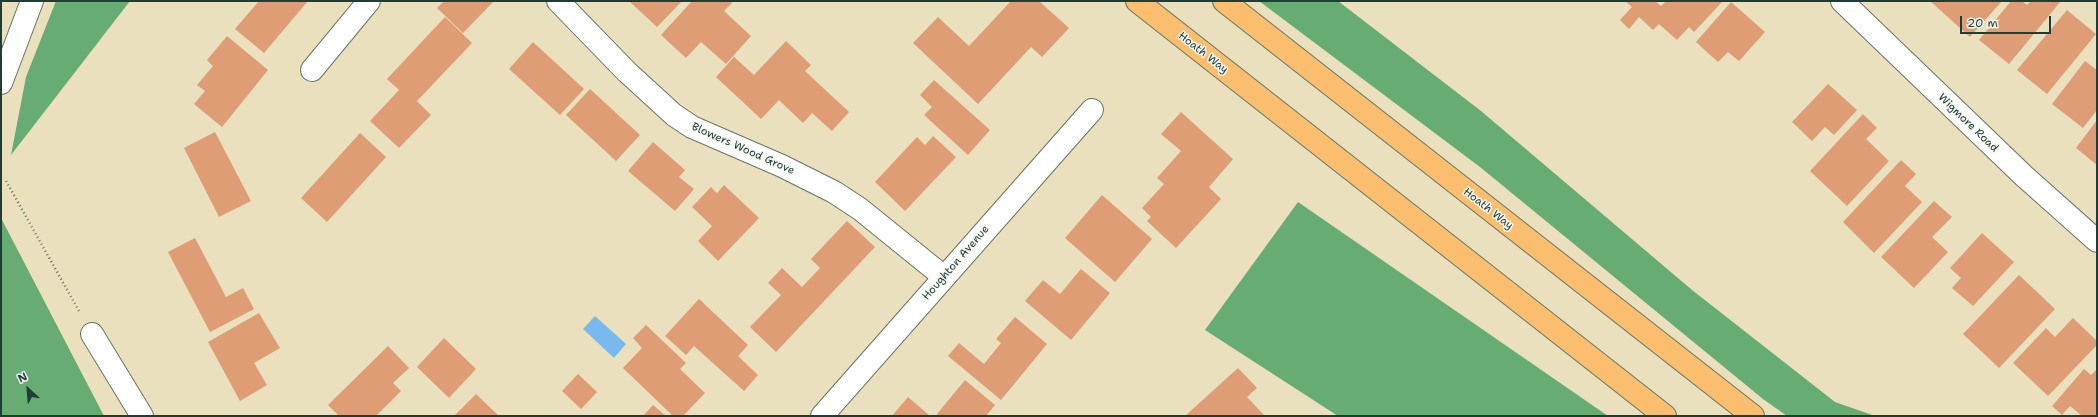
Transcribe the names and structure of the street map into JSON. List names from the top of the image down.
{
  "streets": {
    "main road": ["Hoath Way"],
    "street": ["Wigmore Road", "Blowers Wood Grove", "Houghton Avenue"]
  },
  "crossings": [
    ["Blowers Wood Grove", "Houghton Avenue"]
  ],
  "scale_bar": "20 m",
  "north": "top left"
}
